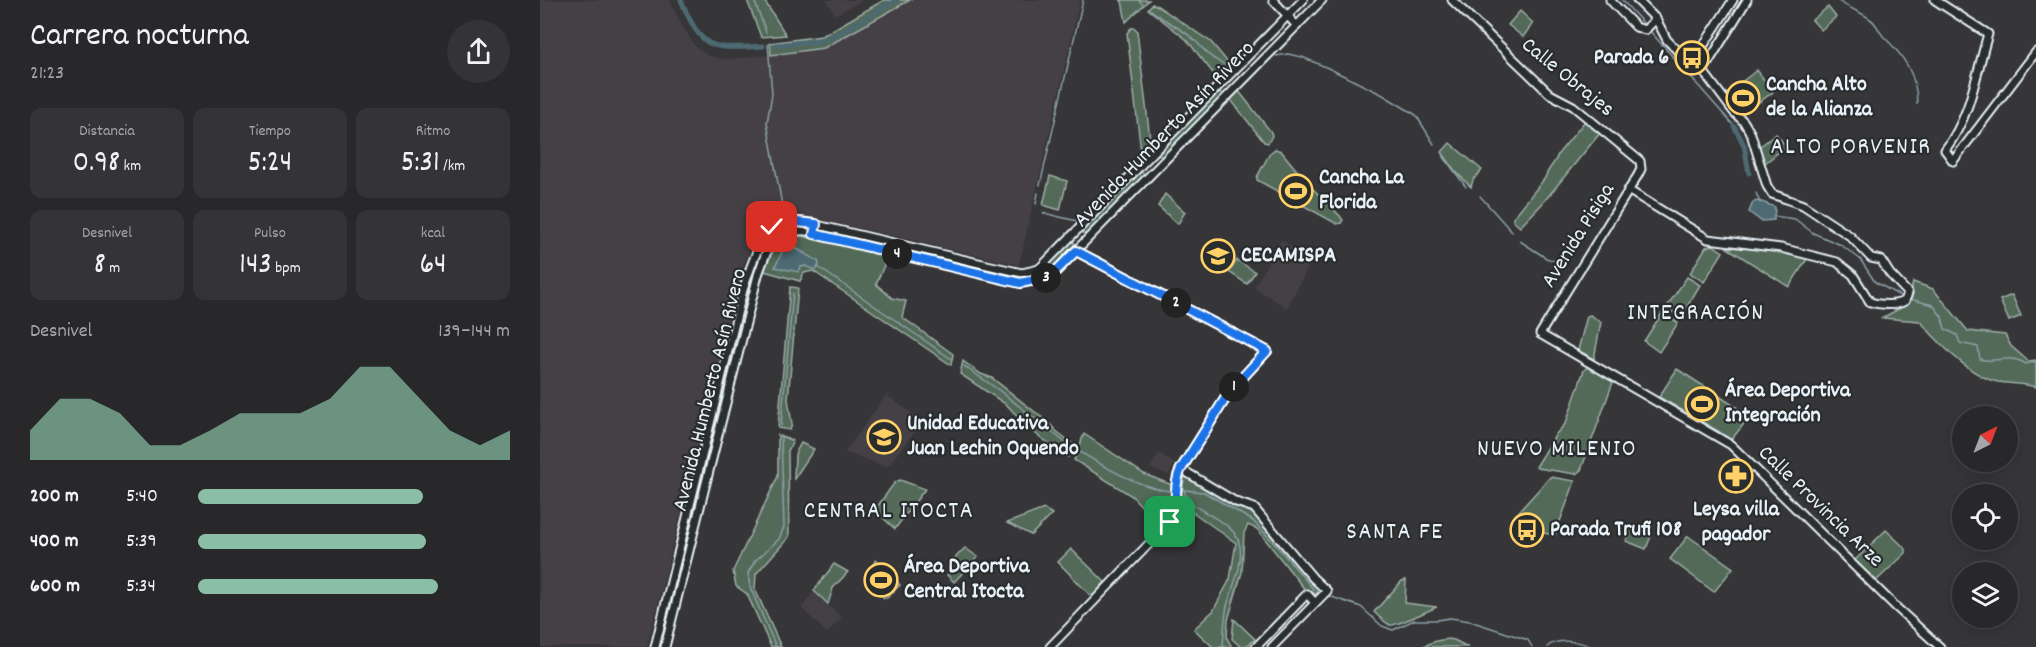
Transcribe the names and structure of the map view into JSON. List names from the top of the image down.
{
  "streets": {
    "street": [
      "Calle Obrajes",
      "Avenida Humberto Asín Rivero",
      "Avenida Pisiga",
      "Calle Provincia Arze"
    ]
  },
  "crossings": [
    ["Calle Obrajes", "Avenida Pisiga"],
    ["Avenida Pisiga", "Calle Provincia Arze"]
  ],
  "districts": [
    "ALTO PORVENIR",
    "INTEGRACIÓN",
    "NUEVO MILENIO",
    "CENTRAL ITOCTA",
    "SANTA FE"
  ],
  "places": {
    "bus stop": ["Parada 6", "Parada Trufi 108"],
    "sports": [
      "Cancha Alto de la Alianza",
      "Cancha La Florida",
      "Área Deportiva Integración",
      "Área Deportiva Central Itocta"
    ],
    "school or university": ["CECAMISPA", "Unidad Educativa Juan Lechin Oquendo"],
    "pharmacy": ["Leysa villa pagador"]
  },
  "north": "top right",
  "page": {
    "heading": ["Carrera nocturna", "21:23"],
    "stats": [
      ["Distancia", "0.98 km"],
      ["Tiempo", "5:24"],
      ["Ritmo", "5:31 /km"],
      ["Desnivel", "8 m"],
      ["Pulso", "143 bpm"],
      ["kcal", "64"]
    ],
    "pins": [
      "4",
      "3",
      "2",
      "1"
    ],
    "chart": ["Desnivel", "139–144 m"],
    "list": [
      {
        "name": "200 m",
        "note": "5:40"
      },
      {
        "name": "400 m",
        "note": "5:39"
      },
      {
        "name": "600 m",
        "note": "5:34"
      }
    ]
  }
}
